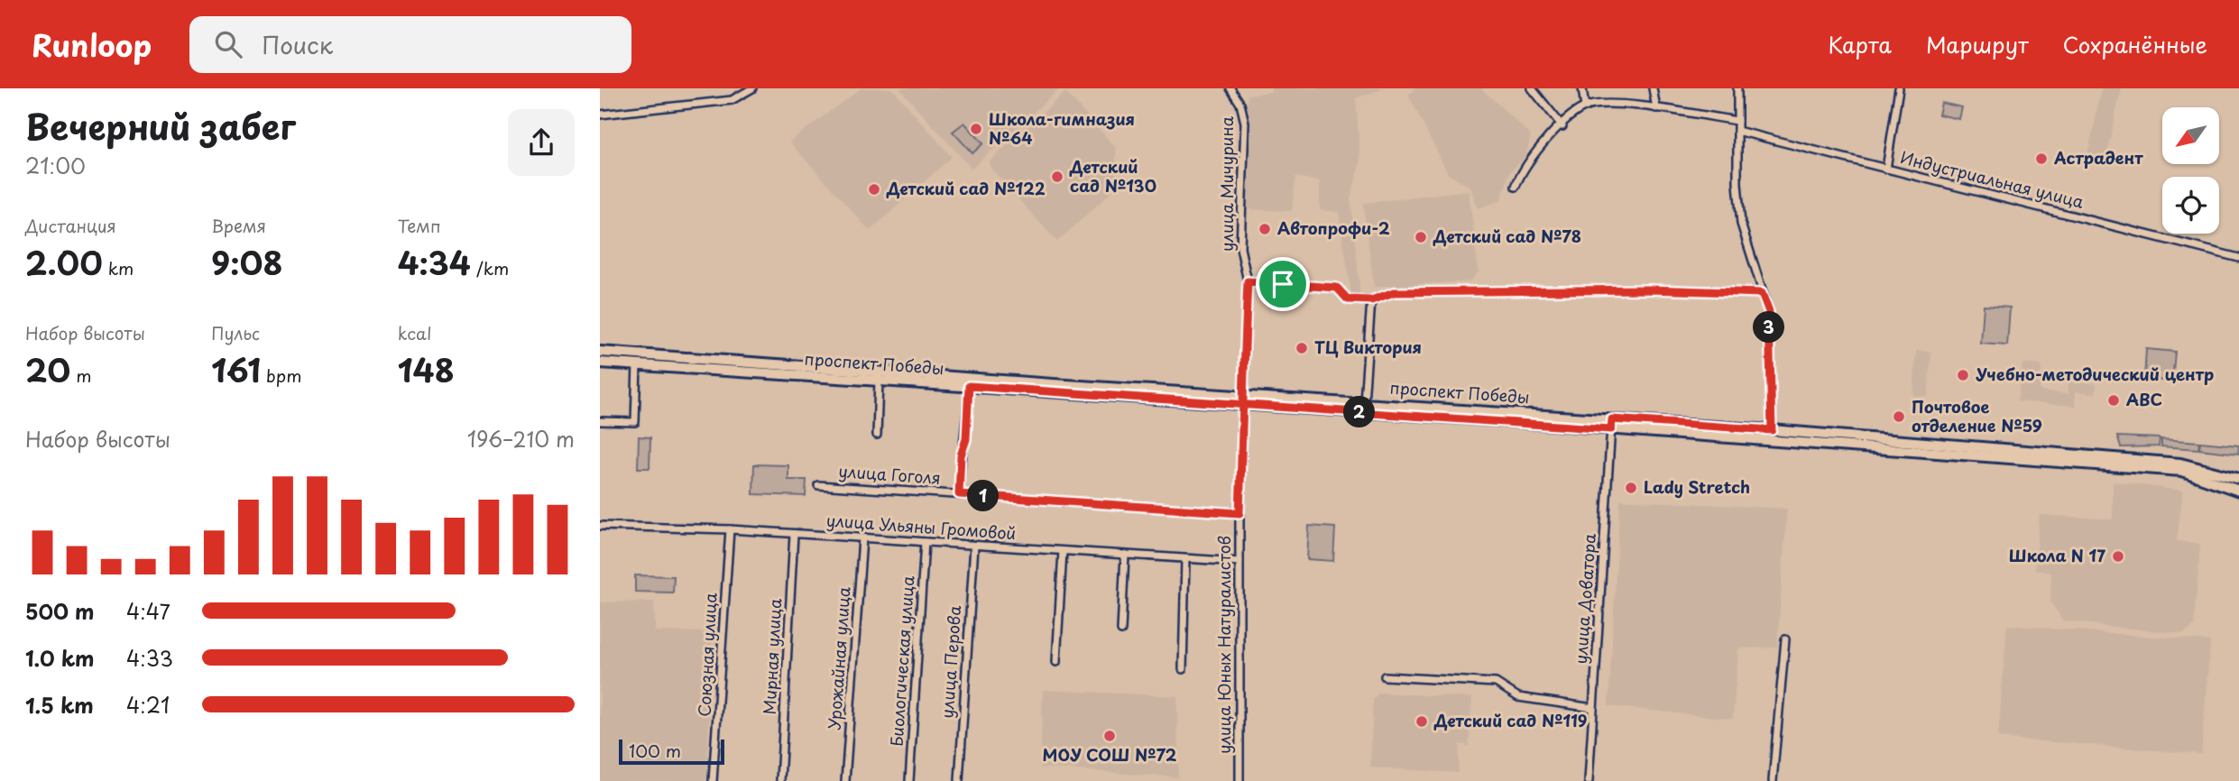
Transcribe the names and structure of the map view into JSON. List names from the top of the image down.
{
  "streets": {
    "main road": ["проспект Победы"],
    "street": [
      "Индустриальная улица",
      "улица Мичурина",
      "улица Гоголя",
      "улица Ульяны Громовой",
      "улица Доватора",
      "улица Юных Натуралистов",
      "Союзная улица",
      "Мирная улица",
      "Урожайная улица",
      "Биологическая улица",
      "улица Перова"
    ]
  },
  "crossings": [
    ["улица Мичурина", "проспект Победы"],
    ["улица Мичурина", "улица Юных Натуралистов"],
    ["проспект Победы", "улица Гоголя"],
    ["проспект Победы", "улица Доватора"],
    ["проспект Победы", "улица Юных Натуралистов"],
    ["улица Гоголя", "улица Юных Натуралистов"],
    ["улица Ульяны Громовой", "улица Юных Натуралистов"],
    ["улица Ульяны Громовой", "Союзная улица"],
    ["улица Ульяны Громовой", "Мирная улица"],
    ["улица Ульяны Громовой", "Урожайная улица"],
    ["улица Ульяны Громовой", "Биологическая улица"],
    ["улица Ульяны Громовой", "улица Перова"]
  ],
  "places": [
    "Школа-гимназия №64",
    "Астрадент",
    "Детский сад №130",
    "Детский сад №122",
    "Автопрофи-2",
    "Детский сад №78",
    "ТЦ Виктория",
    "Учебно-методический центр",
    "АВС",
    "Почтовое отделение №59",
    "Lady Stretch",
    "Школа N 17",
    "Детский сад №119",
    "МОУ СОШ №72"
  ],
  "scale_bar": "100 m",
  "north": "bottom left",
  "page": {
    "header": "Runloop",
    "search": "Поиск",
    "nav": ["Карта", "Маршрут", "Сохранённые"],
    "heading": ["Вечерний забег", "21:00"],
    "stats": [
      ["Дистанция", "2.00 km"],
      ["Время", "9:08"],
      ["Темп", "4:34 /km"],
      ["Набор высоты", "20 m"],
      ["Пульс", "161 bpm"],
      ["kcal", "148"]
    ],
    "pins": ["3", "2", "1"],
    "chart": ["Набор высоты", "196–210 m"],
    "list": [
      {
        "name": "500 m",
        "note": "4:47"
      },
      {
        "name": "1.0 km",
        "note": "4:33"
      },
      {
        "name": "1.5 km",
        "note": "4:21"
      }
    ],
    "scale": "100 m"
  }
}
